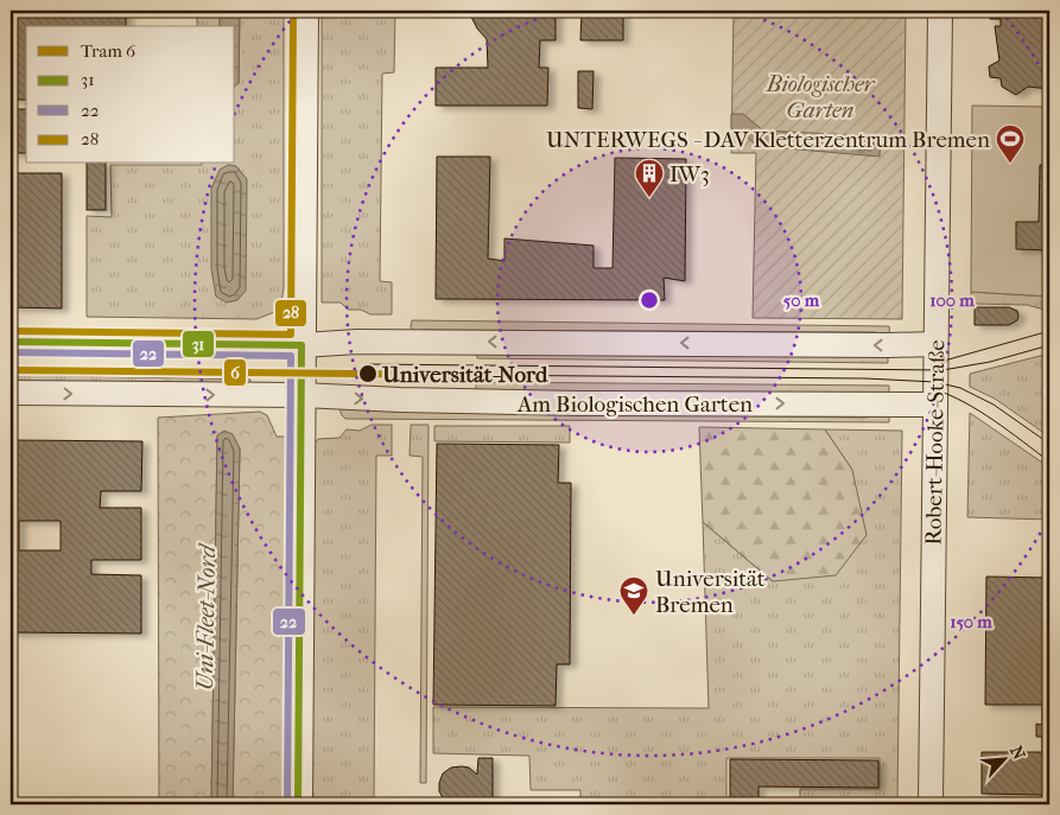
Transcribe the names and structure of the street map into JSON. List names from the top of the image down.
{
  "streets": {
    "street": ["Am Biologischen Garten", "Robert-Hooke-Straße"]
  },
  "crossings": [
    ["Am Biologischen Garten", "Robert-Hooke-Straße"]
  ],
  "water": ["Uni-Fleet-Nord"],
  "parks": ["Biologischer Garten"],
  "places": {
    "sports": ["UNTERWEGS - DAV Kletterzentrum Bremen"],
    "building": ["IW3"],
    "other": ["Universität-Nord"],
    "school or university": ["Universität Bremen"]
  },
  "lines": [
    "transit line 28",
    "transit line 31",
    "transit line 22",
    "tram line 6"
  ],
  "legend": [
    "Tram 6",
    "31",
    "22",
    "28"
  ],
  "north": "top right",
  "rings": ["50 m", "100 m", "150 m"]
}
